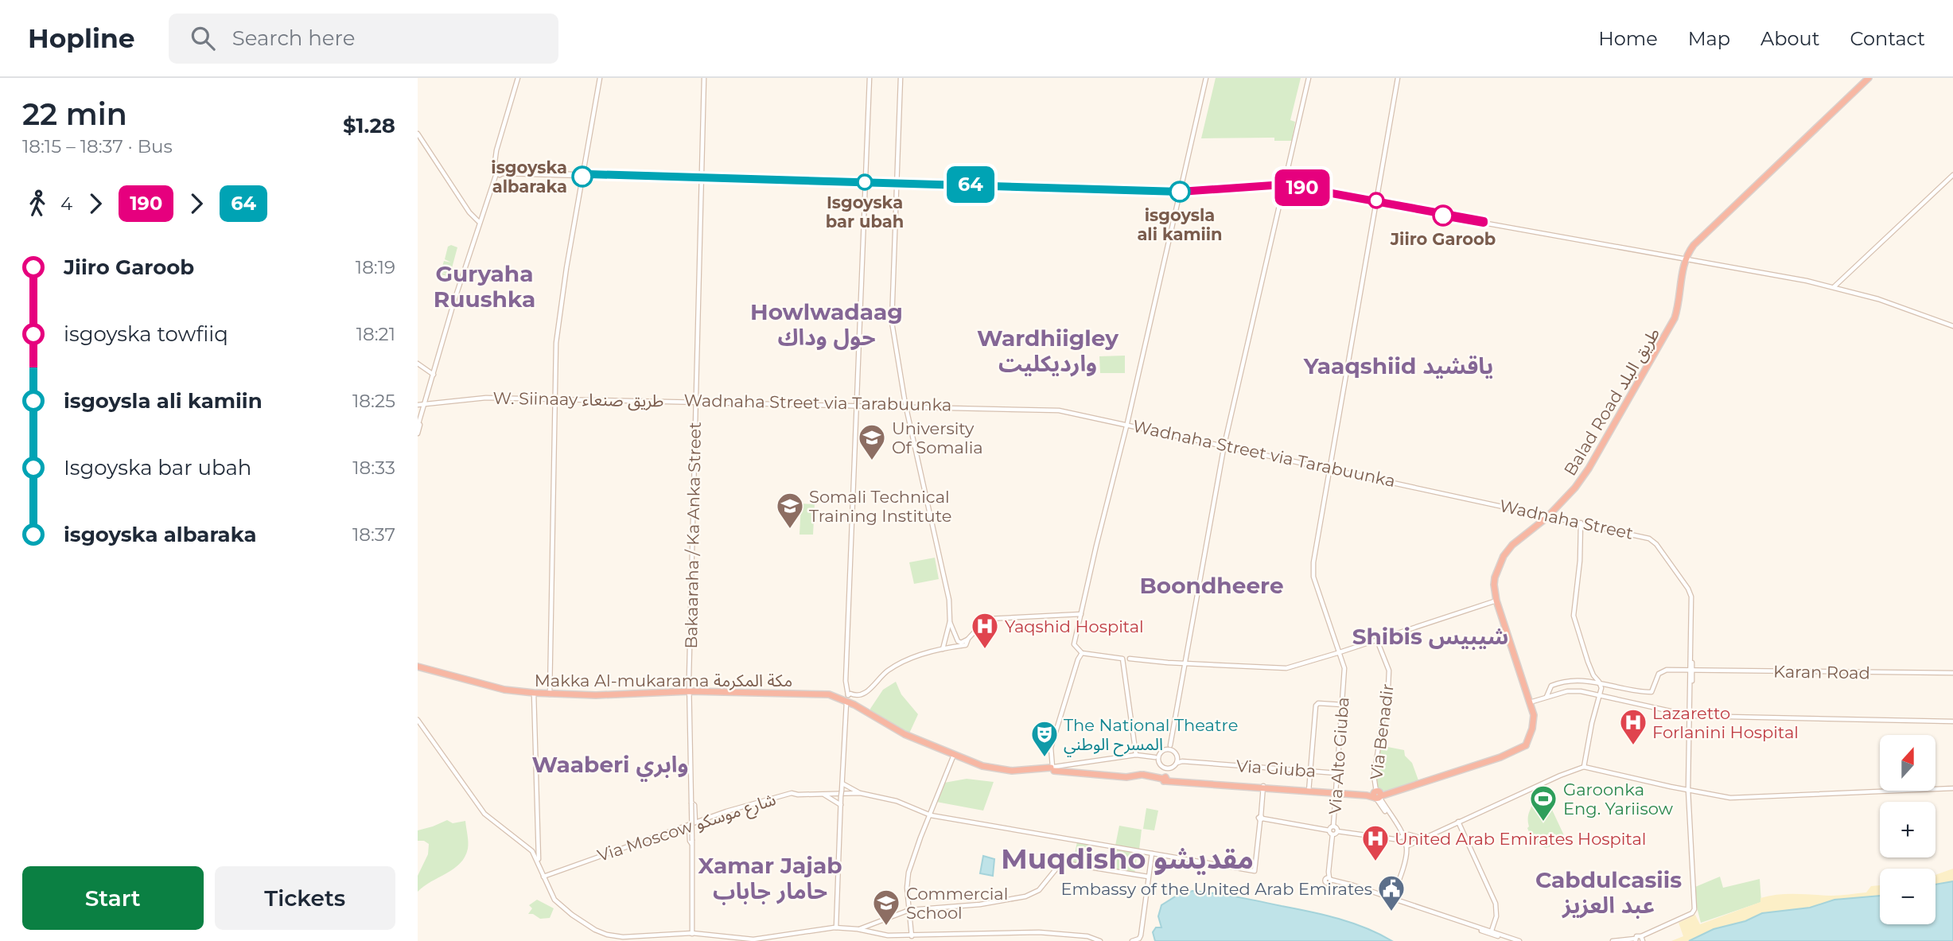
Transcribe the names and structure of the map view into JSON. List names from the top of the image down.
{
  "streets": {
    "highway": ["Balad Road طريق البلد", "Makka Al-mukarama مكة المكرمة"],
    "street": [
      "W. Siinaay طريق صنعاء",
      "Wadnaha Street via Tarabuunka",
      "Wadnaha Street",
      "Bakaaraha / Ka Anka Street",
      "Karan Road",
      "Via Benadir",
      "Via Alto Giuba",
      "Via Giuba",
      "Via Moscow شارع موسكو"
    ]
  },
  "crossings": [
    ["W. Siinaay طريق صنعاء", "Wadnaha Street via Tarabuunka"],
    ["W. Siinaay طريق صنعاء", "Bakaaraha / Ka Anka Street"],
    ["Balad Road طريق البلد", "Wadnaha Street"],
    ["Balad Road طريق البلد", "Via Benadir"],
    ["Wadnaha Street", "Karan Road"],
    ["Bakaaraha / Ka Anka Street", "Makka Al-mukarama مكة المكرمة"],
    ["Via Alto Giuba", "Via Giuba"]
  ],
  "districts": [
    "Guryaha Ruushka",
    "Howlwadaag حول وداك",
    "Wardhiigley وارديكليت",
    "Yaaqshiid ياقشيد",
    "Boondheere",
    "Shibis شيبيس",
    "Waaberi وابري",
    "Muqdisho مقديشو",
    "Xamar Jajab حامار جاباب",
    "Cabdulcasiis عبد العزيز"
  ],
  "places": {
    "other": [
      "isgoyska albaraka",
      "Isgoyska bar ubah",
      "isgoysla ali kamiin",
      "Jiiro Garoob"
    ],
    "school or university": ["University Of Somalia", "Somali Technical Training Institute", "Commercial School"],
    "hospital": ["Yaqshid Hospital", "Lazaretto Forlanini Hospital", "United Arab Emirates Hospital"],
    "theatre": ["The National Theatre المسرح الوطني"],
    "sports": ["Garoonka Eng. Yariisow"],
    "public building": ["Embassy of the United Arab Emirates"]
  },
  "lines": ["bus line 64", "bus line 190"],
  "north": "top",
  "page": {
    "header": "Hopline",
    "search": "Search here",
    "nav": [
      "Home",
      "Map",
      "About",
      "Contact"
    ],
    "heading": ["22 min", "18:15 – 18:37 · Bus", "$1.28"],
    "on_map": ["190", "64"],
    "legs": ["4", "190", "64"],
    "list": [
      {
        "name": "Jiiro Garoob",
        "value": "18:19"
      },
      {
        "name": "isgoyska towfiiq",
        "value": "18:21"
      },
      {
        "name": "isgoysla ali kamiin",
        "value": "18:25"
      },
      {
        "name": "Isgoyska bar ubah",
        "value": "18:33"
      },
      {
        "name": "isgoyska albaraka",
        "value": "18:37"
      }
    ],
    "map_buttons": ["+", "−"],
    "buttons": ["Start", "Tickets"]
  }
}
